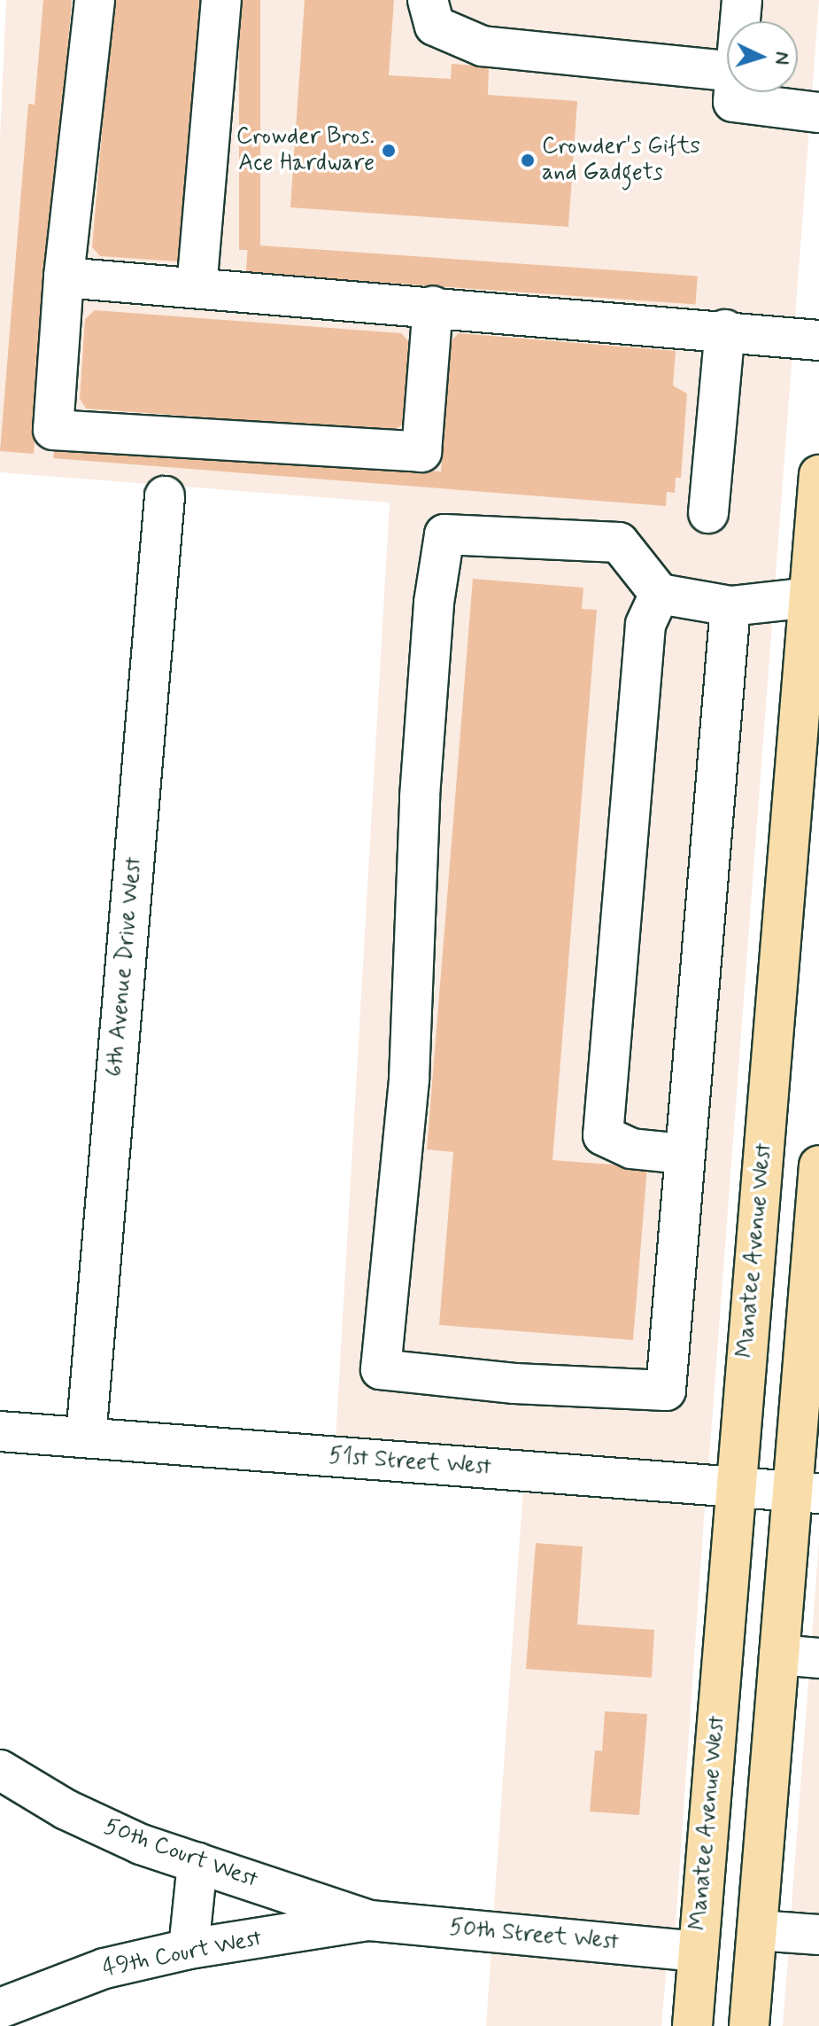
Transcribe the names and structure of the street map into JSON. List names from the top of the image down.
{
  "streets": {
    "main road": ["Manatee Avenue West"],
    "street": [
      "6th Avenue Drive West",
      "51st Street West",
      "50th Court West",
      "50th Street West",
      "49th Court West"
    ]
  },
  "crossings": [
    ["6th Avenue Drive West", "51st Street West"],
    ["Manatee Avenue West", "51st Street West"],
    ["Manatee Avenue West", "50th Street West"],
    ["50th Court West", "50th Street West"],
    ["50th Court West", "49th Court West"],
    ["50th Street West", "49th Court West"]
  ],
  "places": ["Crowder Bros. Ace Hardware", "Crowder's Gifts and Gadgets"],
  "north": "right"
}
